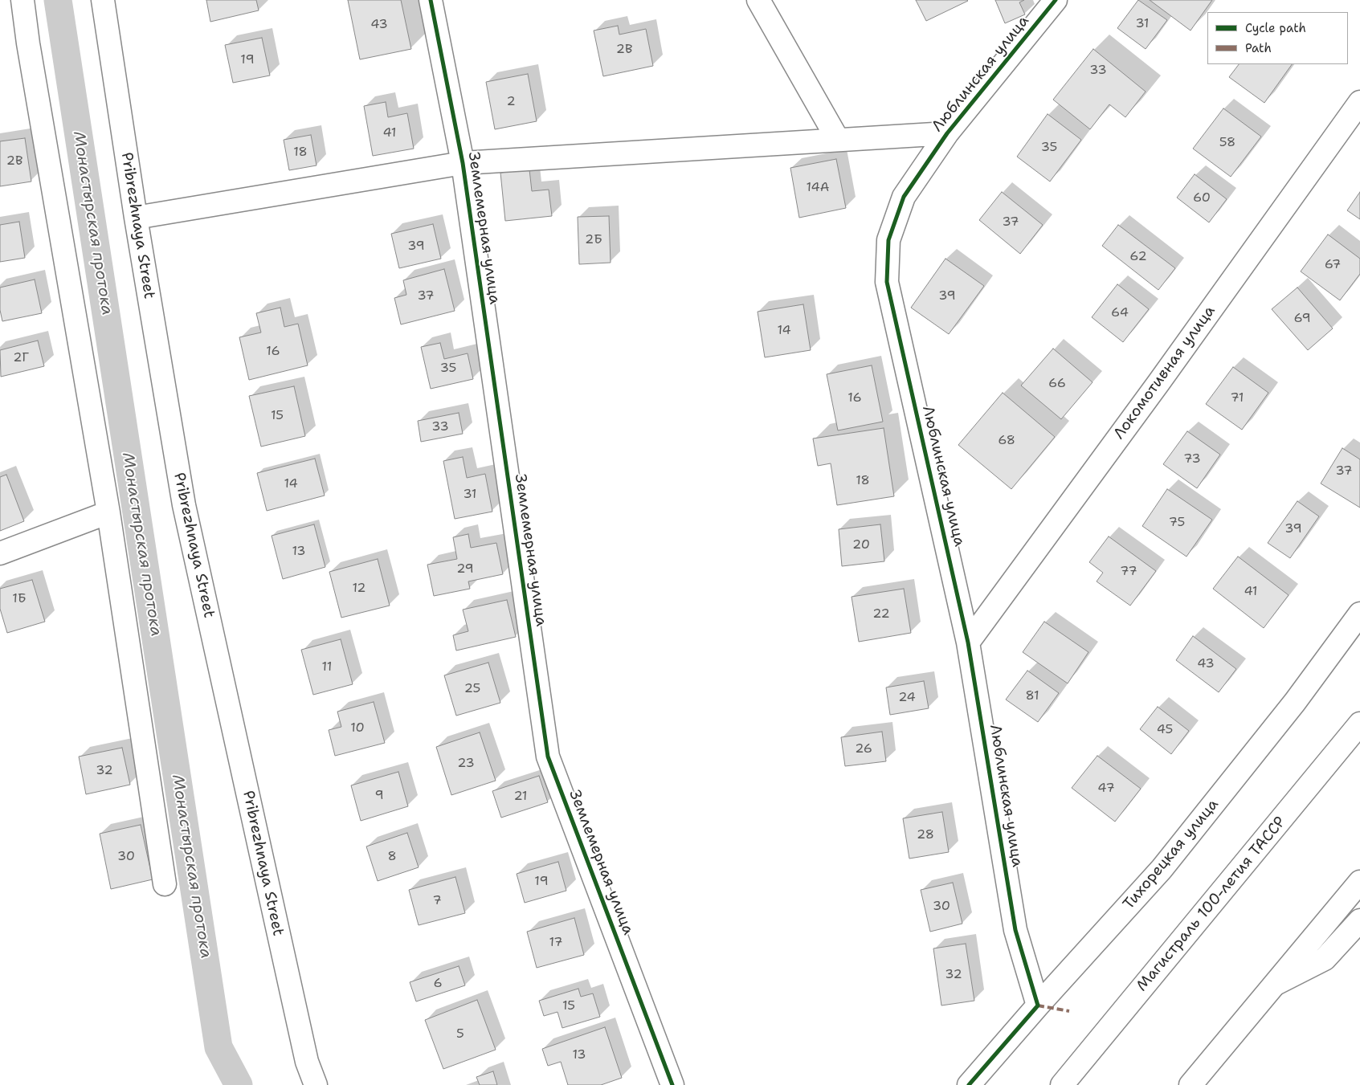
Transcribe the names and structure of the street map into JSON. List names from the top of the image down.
{
  "streets": {
    "street": [
      "Люблинская улица",
      "Pribrezhnaya Street",
      "Землемерная улица",
      "Локомотивная улица",
      "Тихорецкая улица",
      "Магистраль 100-летия ТАССР"
    ]
  },
  "crossings": [
    ["Люблинская улица", "Локомотивная улица"],
    ["Люблинская улица", "Тихорецкая улица"]
  ],
  "water": ["Монастырская протока"],
  "house_numbers": [
    "31",
    "43",
    "2В",
    "19",
    "33",
    "2",
    "41",
    "58",
    "35",
    "18",
    "2В",
    "14А",
    "60",
    "37",
    "2Б",
    "39",
    "62",
    "67",
    "37",
    "39",
    "64",
    "69",
    "14",
    "16",
    "2Г",
    "35",
    "66",
    "16",
    "71",
    "15",
    "33",
    "68",
    "73",
    "37",
    "18",
    "14",
    "31",
    "75",
    "39",
    "20",
    "13",
    "29",
    "77",
    "12",
    "41",
    "1Б",
    "22",
    "43",
    "11",
    "25",
    "81",
    "24",
    "10",
    "45",
    "26",
    "23",
    "32",
    "47",
    "9",
    "21",
    "28",
    "30",
    "8",
    "19",
    "7",
    "30",
    "17",
    "32",
    "6",
    "15",
    "5",
    "13"
  ],
  "legend": ["Cycle path", "Path"]
}
